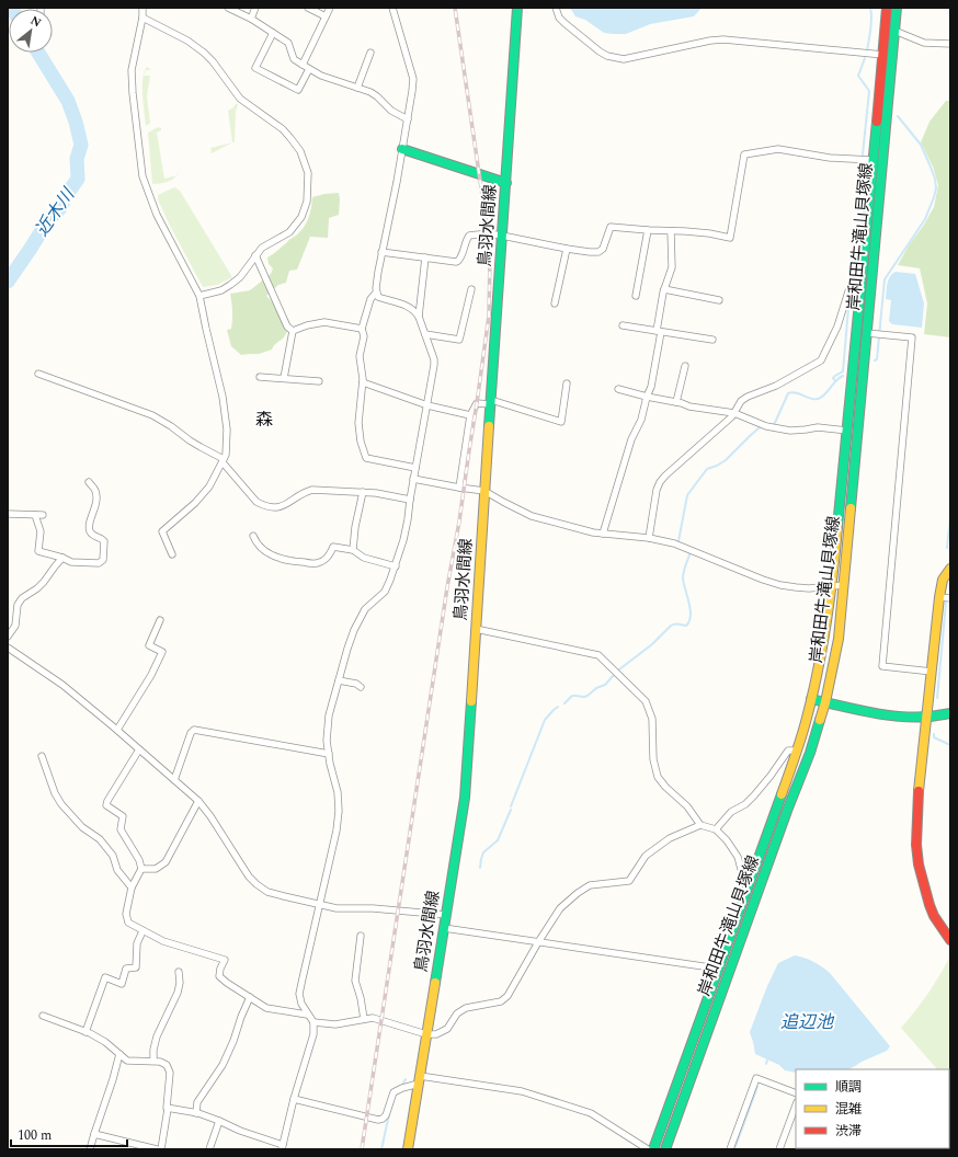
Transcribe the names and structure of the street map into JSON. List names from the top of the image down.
{
  "streets": {
    "main road": ["鳥羽水間線", "岸和田牛滝山貝塚線"]
  },
  "districts": ["森"],
  "water": ["近木川", "追辺池"],
  "legend": ["順調", "混雑", "渋滞"],
  "scale_bar": "100 m",
  "north": "top right"
}
